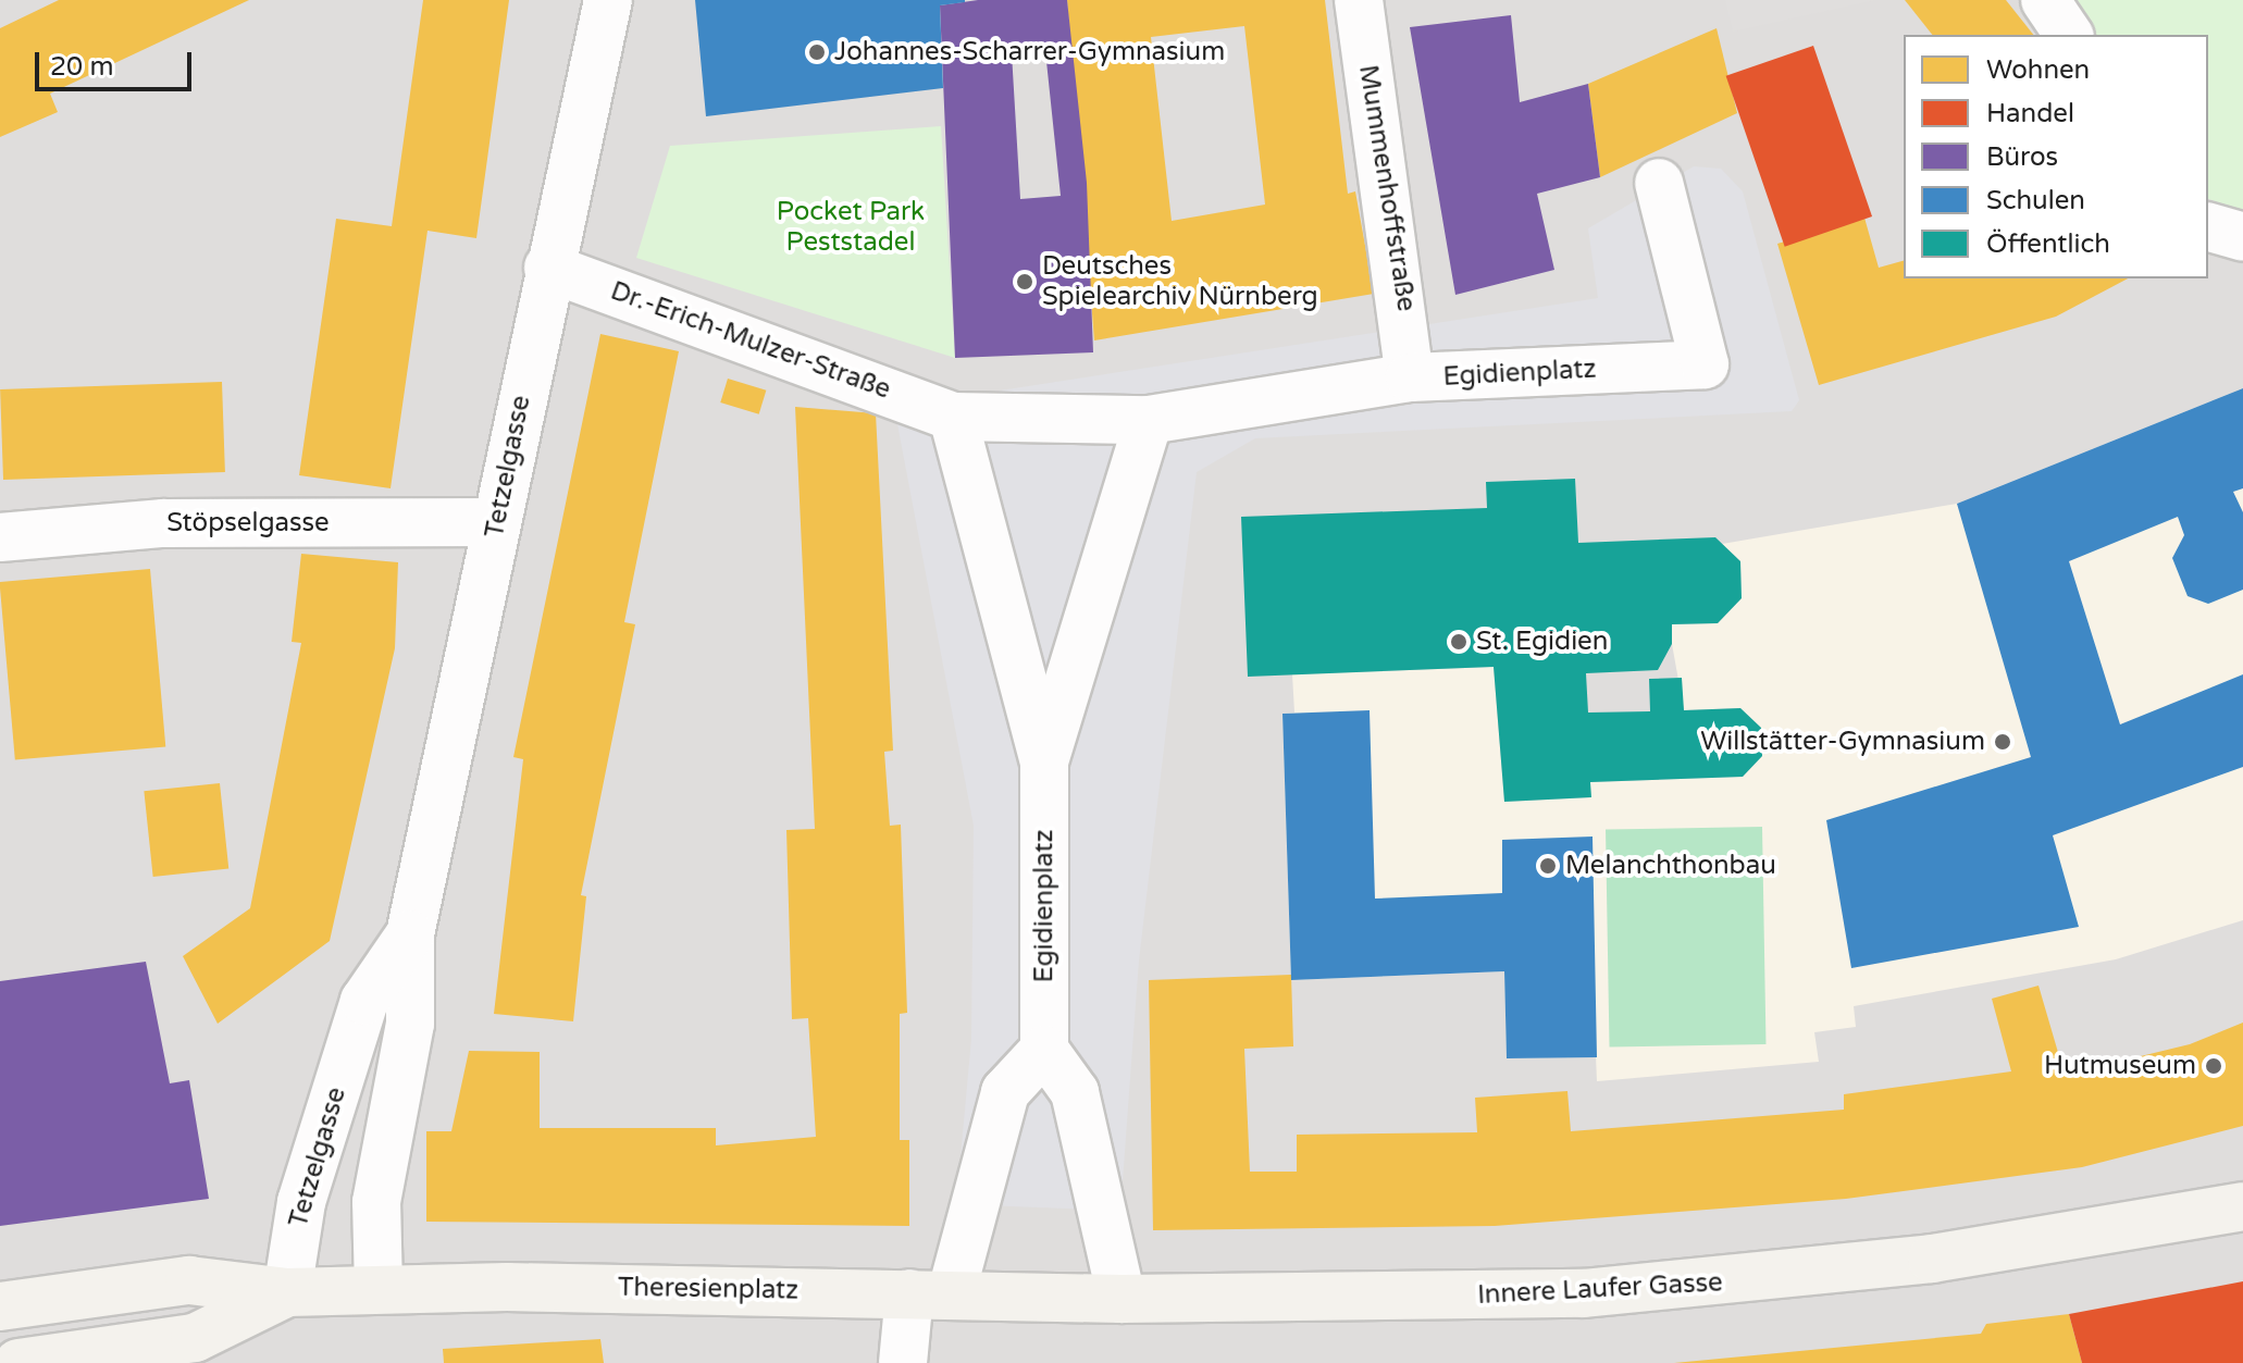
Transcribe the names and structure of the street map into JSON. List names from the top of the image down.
{
  "streets": {
    "street": [
      "Mummenhoffstraße",
      "Dr.-Erich-Mulzer-Straße",
      "Egidienplatz",
      "Tetzelgasse",
      "Stöpselgasse",
      "Theresienplatz",
      "Innere Laufer Gasse"
    ]
  },
  "crossings": [
    ["Mummenhoffstraße", "Egidienplatz"],
    ["Dr.-Erich-Mulzer-Straße", "Egidienplatz"],
    ["Dr.-Erich-Mulzer-Straße", "Tetzelgasse"],
    ["Tetzelgasse", "Stöpselgasse"],
    ["Tetzelgasse", "Theresienplatz"],
    ["Theresienplatz", "Innere Laufer Gasse"]
  ],
  "parks": ["Pocket Park Peststadel"],
  "places": [
    "Johannes-Scharrer-Gymnasium",
    "Deutsches Spielearchiv Nürnberg",
    "St. Egidien",
    "Willstätter-Gymnasium",
    "Melanchthonbau",
    "Hutmuseum"
  ],
  "legend": [
    "Wohnen",
    "Handel",
    "Büros",
    "Schulen",
    "Öffentlich"
  ],
  "scale_bar": "20 m"
}
